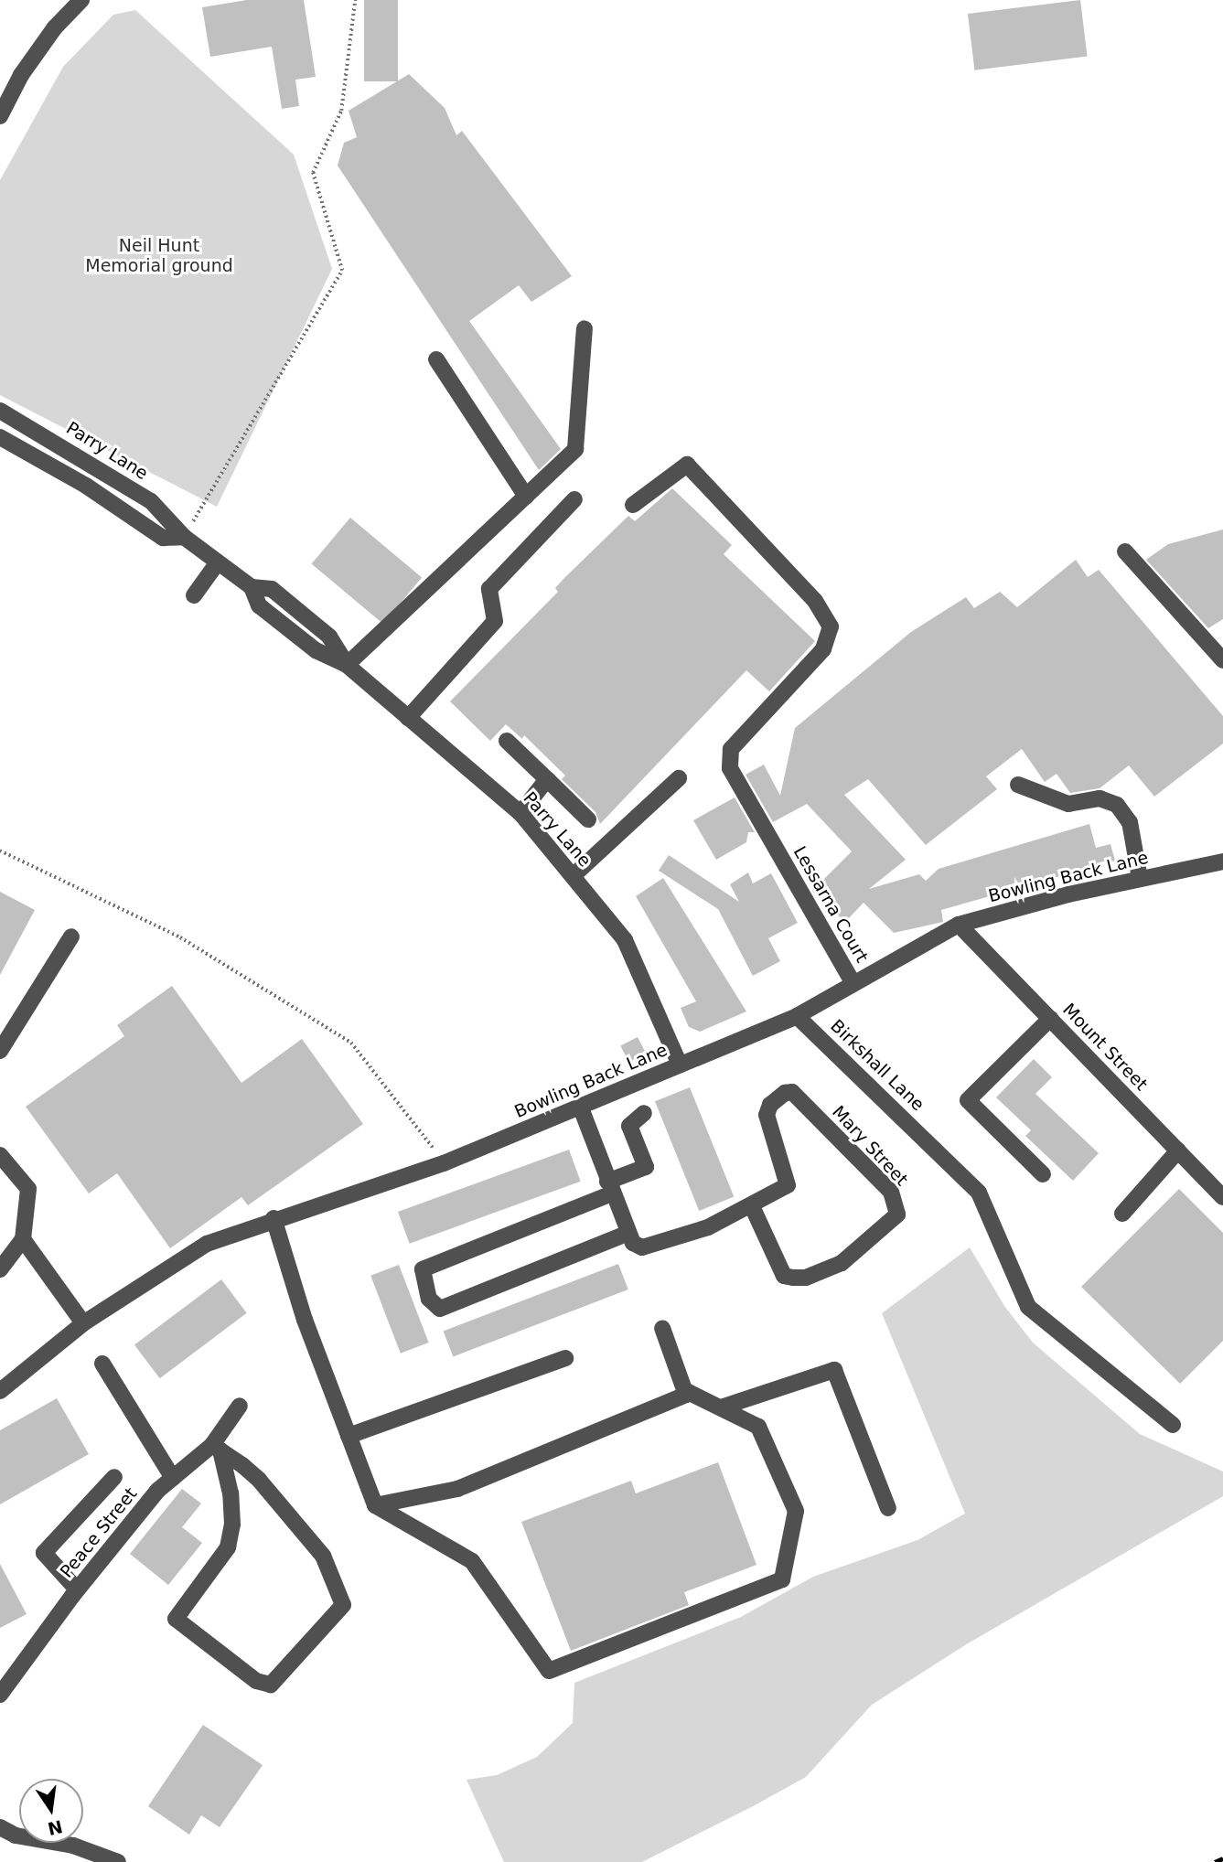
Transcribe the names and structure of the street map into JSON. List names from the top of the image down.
{
  "streets": {
    "street": [
      "Parry Lane",
      "Bowling Back Lane",
      "Lessarna Court",
      "Mount Street",
      "Birkshall Lane",
      "Mary Street",
      "Peace Street"
    ]
  },
  "crossings": [
    ["Parry Lane", "Bowling Back Lane"],
    ["Bowling Back Lane", "Lessarna Court"],
    ["Bowling Back Lane", "Mount Street"],
    ["Bowling Back Lane", "Birkshall Lane"]
  ],
  "parks": ["Neil Hunt Memorial ground"],
  "north": "bottom"
}
